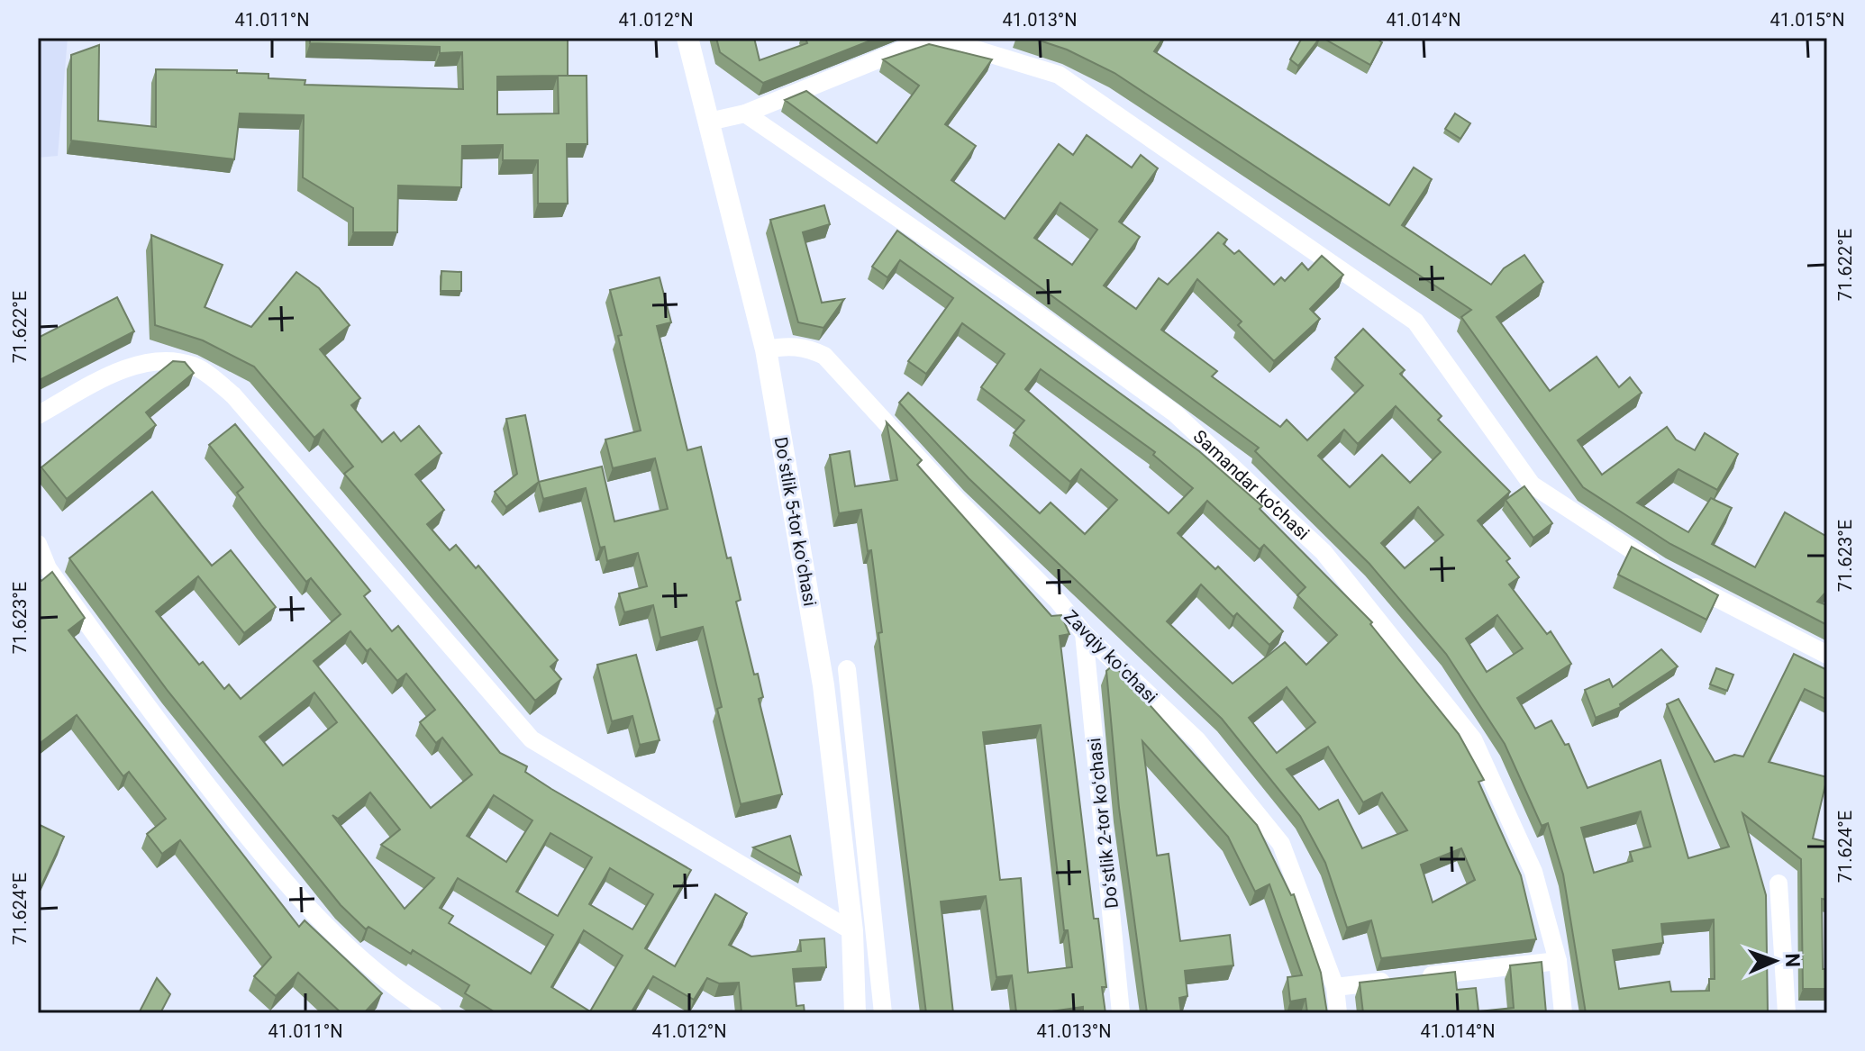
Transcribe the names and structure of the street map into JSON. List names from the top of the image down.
{
  "streets": {
    "street": [
      "Samandar ko‘chasi",
      "Doʻstlik 5-tor koʻchasi",
      "Zavqiy koʻchasi",
      "Doʻstlik 2-tor koʻchasi"
    ]
  },
  "crossings": [
    ["Doʻstlik 5-tor koʻchasi", "Zavqiy koʻchasi"],
    ["Zavqiy koʻchasi", "Doʻstlik 2-tor koʻchasi"]
  ],
  "north": "right",
  "coordinates": [
    "41.011°N",
    "41.012°N",
    "41.013°N",
    "41.014°N",
    "41.015°N",
    "71.622°E",
    "71.623°E",
    "71.624°E"
  ]
}
